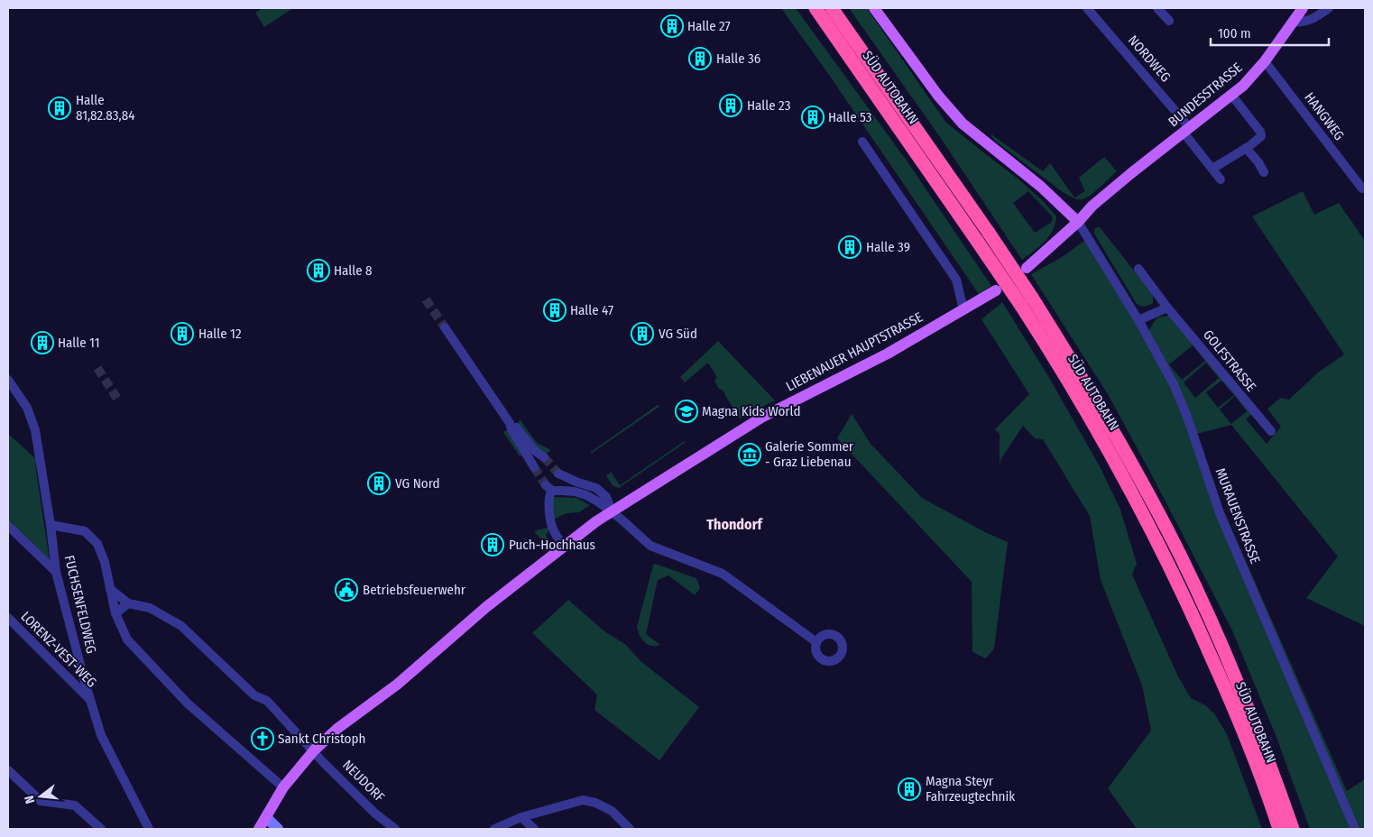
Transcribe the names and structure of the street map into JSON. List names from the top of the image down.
{
  "streets": {
    "highway": ["SÜD AUTOBAHN"],
    "main road": ["BUNDESSTRASSE", "LIEBENAUER HAUPTSTRASSE"],
    "street": [
      "NORDWEG",
      "HANGWEG",
      "GOLFSTRASSE",
      "MURAUENSTRASSE",
      "FUCHSENFELDWEG",
      "LORENZ-VEST-WEG",
      "NEUDORF"
    ]
  },
  "crossings": [
    ["NORDWEG", "BUNDESSTRASSE"],
    ["BUNDESSTRASSE", "HANGWEG"],
    ["BUNDESSTRASSE", "MURAUENSTRASSE"],
    ["LIEBENAUER HAUPTSTRASSE", "NEUDORF"],
    ["FUCHSENFELDWEG", "LORENZ-VEST-WEG"]
  ],
  "districts": ["Thondorf"],
  "places": {
    "building": [
      "Halle 27",
      "Halle 36",
      "Halle 23",
      "Halle 81,82.83,84",
      "Halle 53",
      "Halle 39",
      "Halle 8",
      "Halle 47",
      "Halle 12",
      "VG Süd",
      "Halle 11",
      "VG Nord",
      "Puch-Hochhaus",
      "Magna Steyr Fahrzeugtechnik"
    ],
    "school or university": ["Magna Kids World"],
    "museum": ["Galerie Sommer - Graz Liebenau"],
    "public building": ["Betriebsfeuerwehr"],
    "church": ["Sankt Christoph"]
  },
  "scale_bar": "100 m",
  "north": "left"
}
